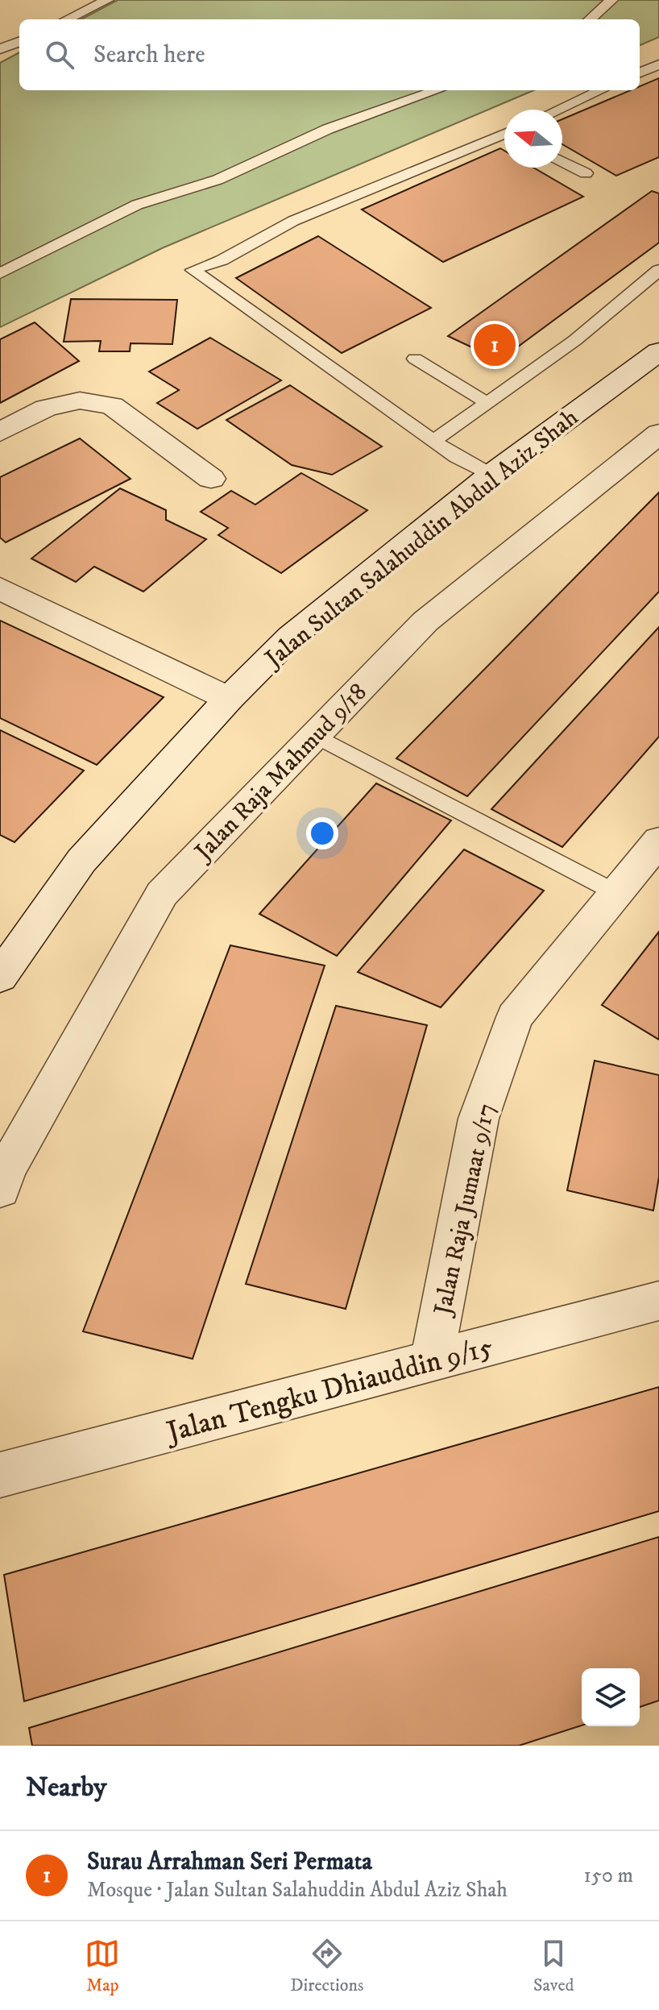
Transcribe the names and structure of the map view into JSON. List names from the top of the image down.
{
  "streets": {
    "street": [
      "Jalan Sultan Salahuddin Abdul Aziz Shah",
      "Jalan Raja Mahmud 9/18",
      "Jalan Raja Jumaat 9/17",
      "Jalan Tengku Dhiauddin 9/15"
    ]
  },
  "crossings": [
    ["Jalan Raja Jumaat 9/17", "Jalan Tengku Dhiauddin 9/15"]
  ],
  "north": "left",
  "page": {
    "search": "Search here",
    "pins": "1",
    "heading": "Nearby",
    "list": [
      {
        "mark": "1",
        "name": "Surau Arrahman Seri Permata",
        "note": "Mosque · Jalan Sultan Salahuddin Abdul Aziz Shah",
        "value": "150 m"
      }
    ],
    "nav": ["Map", "Directions", "Saved"]
  }
}
